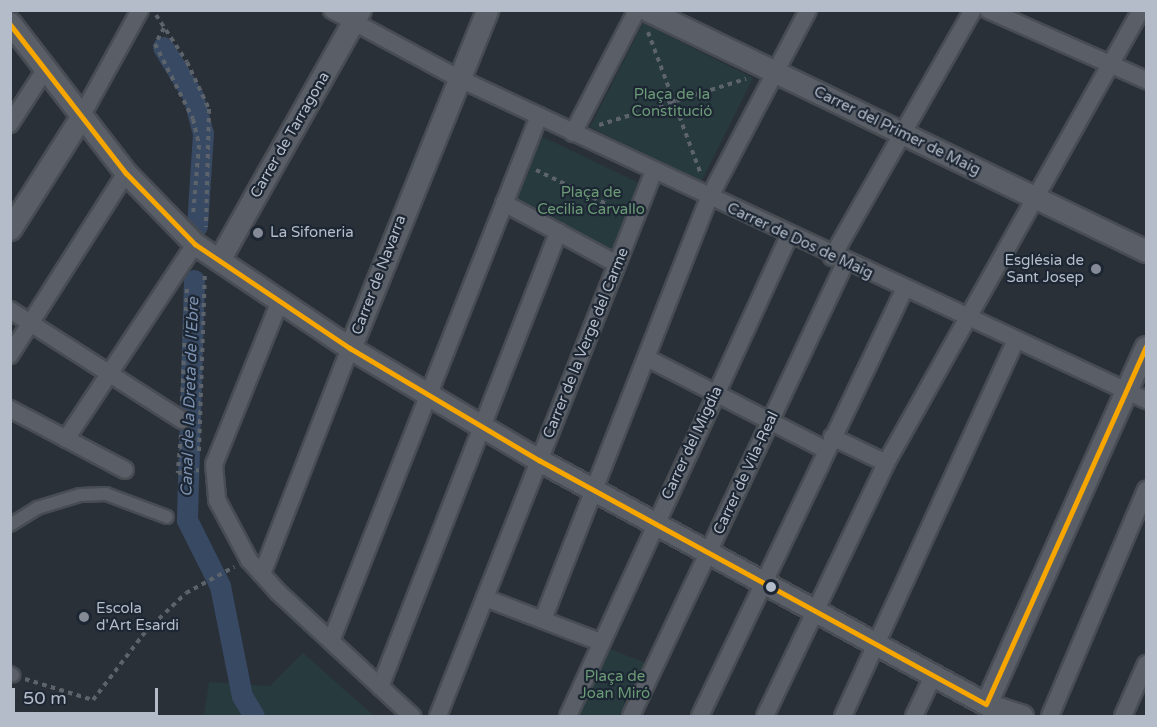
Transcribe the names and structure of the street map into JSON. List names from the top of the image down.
{
  "streets": {
    "street": [
      "Carrer del Primer de Maig",
      "Carrer de Tarragona",
      "Carrer de Dos de Maig",
      "Carrer de Navarra",
      "Carrer de la Verge del Carme",
      "Carrer del Migdia",
      "Carrer de Vila-Real"
    ]
  },
  "crossings": [
    ["Carrer del Primer de Maig", "Carrer de Vila-Real"],
    ["Carrer de Tarragona", "Carrer de Dos de Maig"],
    ["Carrer de Dos de Maig", "Carrer de Navarra"],
    ["Carrer de Dos de Maig", "Carrer de la Verge del Carme"],
    ["Carrer de Dos de Maig", "Carrer del Migdia"],
    ["Carrer de Dos de Maig", "Carrer de Vila-Real"]
  ],
  "water": ["Canal de la Dreta de l'Ebre"],
  "parks": ["Plaça de la Constitució", "Plaça de Cecilia Carvallo", "Plaça de Joan Miró"],
  "places": ["La Sifoneria", "Església de Sant Josep", "Escola d'Art Esardi"],
  "scale_bar": "50 m"
}
